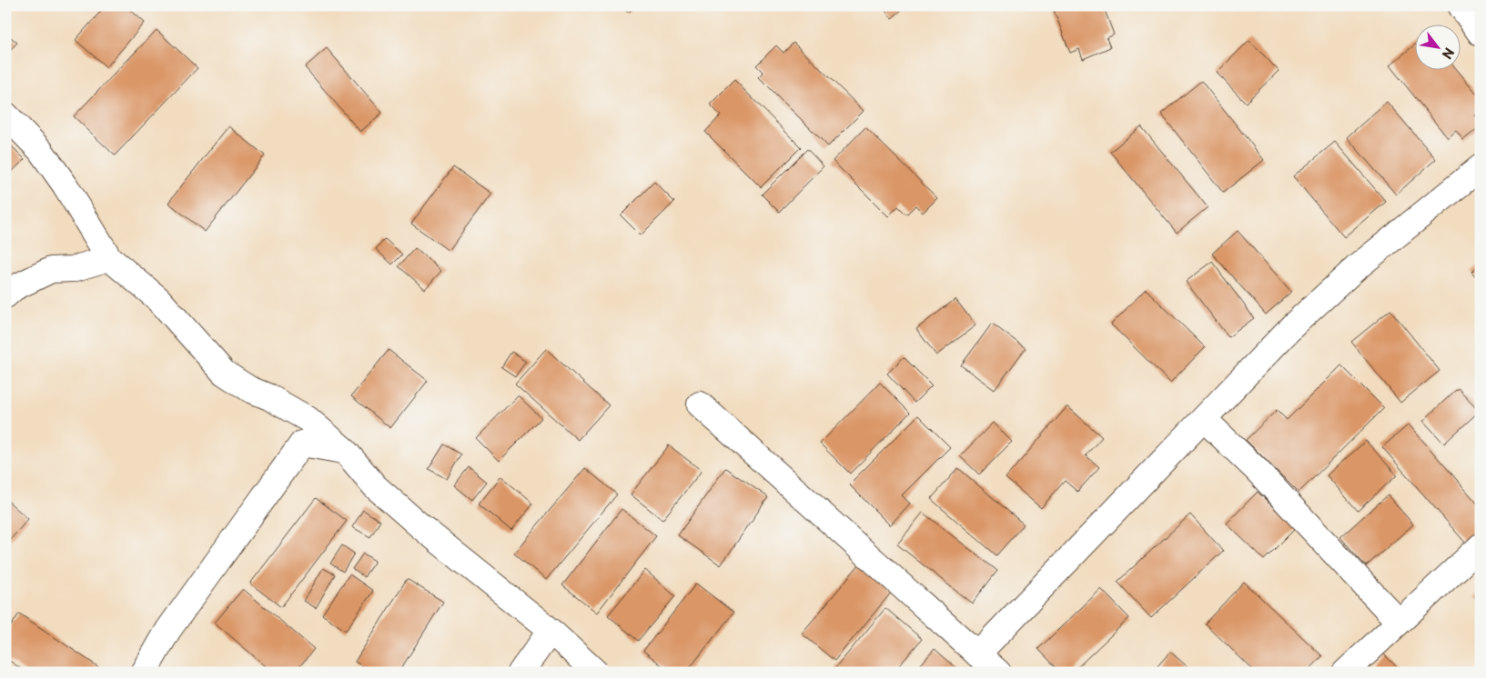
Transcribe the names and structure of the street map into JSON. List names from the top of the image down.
{
  "north": "bottom right"
}
